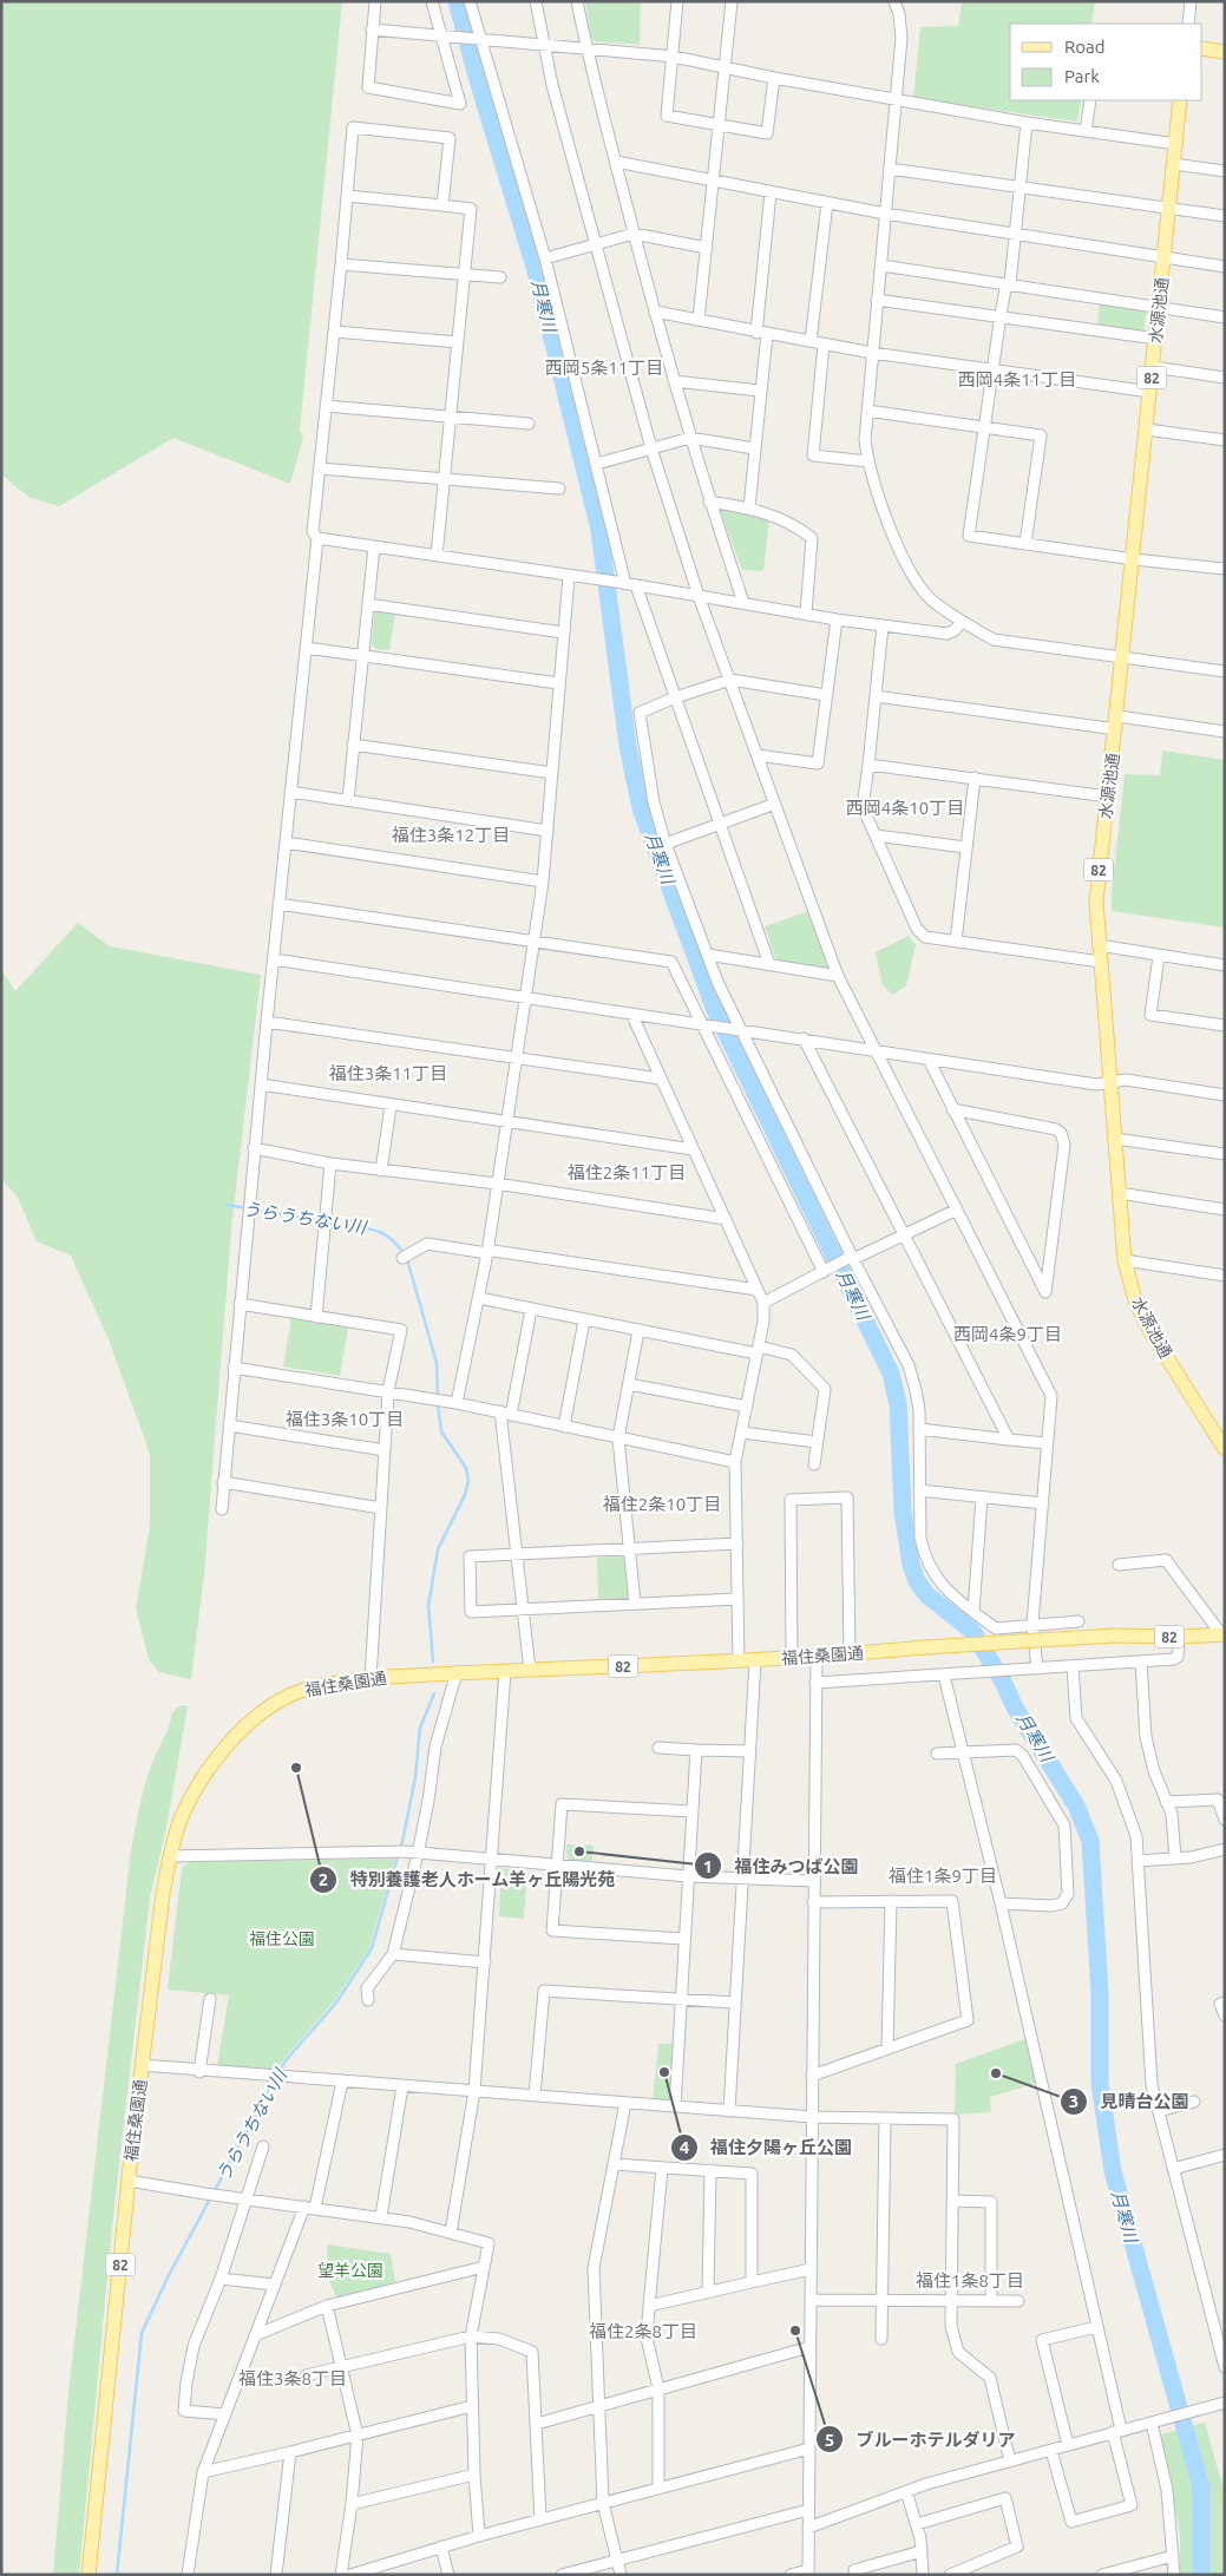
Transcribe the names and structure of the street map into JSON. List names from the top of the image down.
{
  "streets": {
    "main road": ["水源池通", "82", "福住桑園通"]
  },
  "districts": [
    "西岡5条11丁目",
    "西岡4条11丁目",
    "西岡4条10丁目",
    "福住3条12丁目",
    "福住3条11丁目",
    "福住2条11丁目",
    "西岡4条9丁目",
    "福住3条10丁目",
    "福住2条10丁目",
    "福住1条9丁目",
    "福住1条8丁目",
    "福住2条8丁目",
    "福住3条8丁目"
  ],
  "water": ["月寒川", "うらうちない川"],
  "parks": ["福住公園", "望羊公園"],
  "places": [
    "特別養護老人ホーム羊ヶ丘陽光苑",
    "福住みつば公園",
    "福住夕陽ヶ丘公園",
    "見晴台公園",
    "ブルーホテルダリア"
  ],
  "legend": ["Road", "Park"]
}
